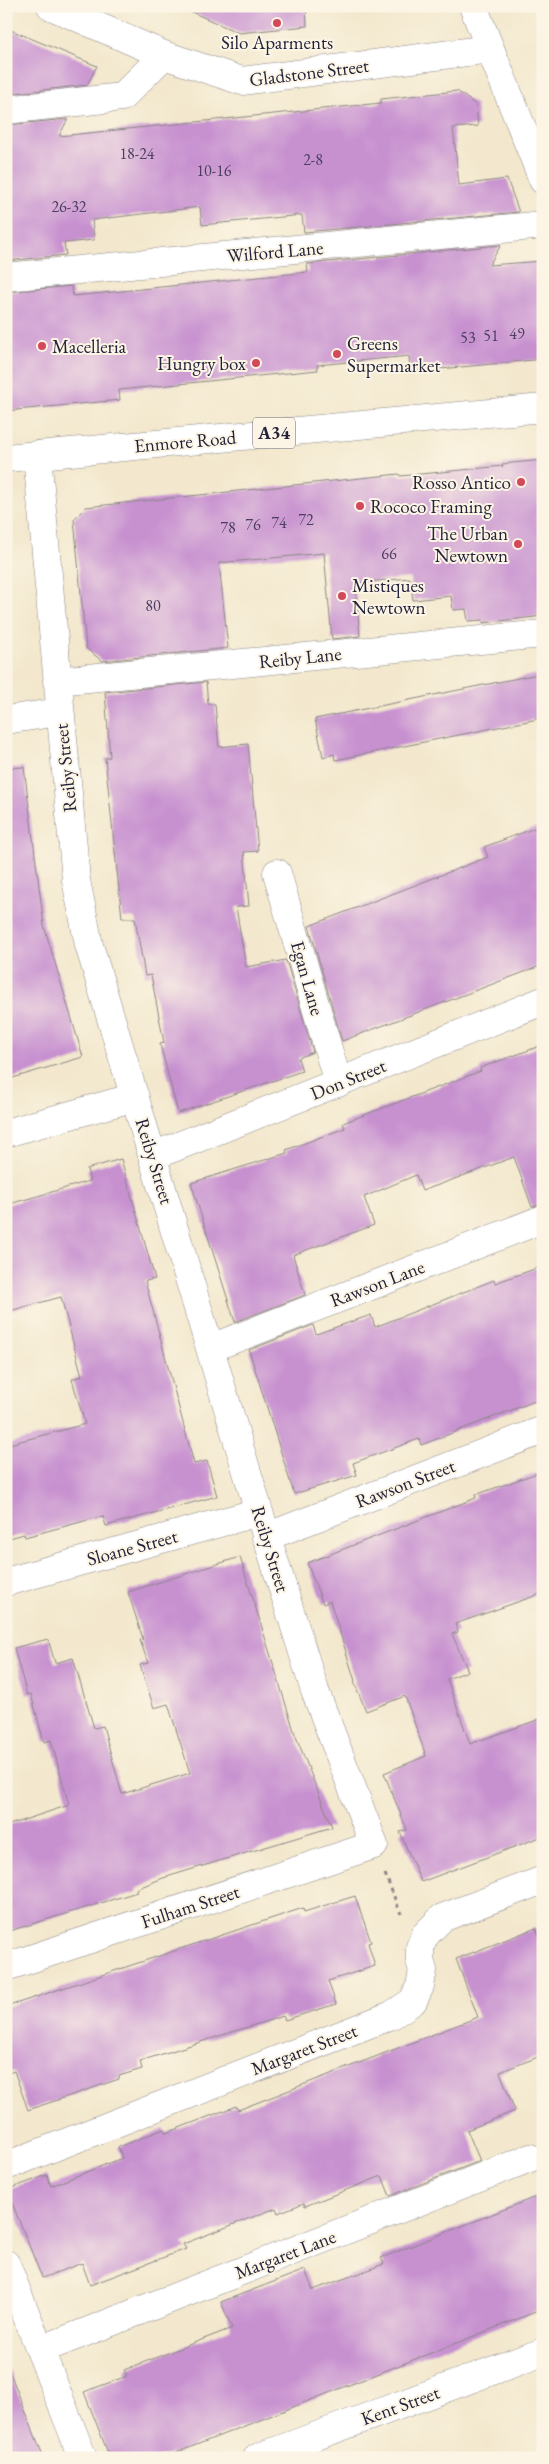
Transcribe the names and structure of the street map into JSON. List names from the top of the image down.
{
  "streets": {
    "main road": [
      "Gladstone Street",
      "Wilford Lane",
      "A34",
      "Enmore Road",
      "Reiby Lane",
      "Reiby Street",
      "Egan Lane",
      "Don Street",
      "Rawson Lane",
      "Rawson Street",
      "Sloane Street",
      "Fulham Street",
      "Margaret Street",
      "Margaret Lane",
      "Kent Street"
    ]
  },
  "crossings": [
    ["Enmore Road", "Reiby Street"],
    ["Reiby Lane", "Reiby Street"],
    ["Reiby Street", "Don Street"],
    ["Reiby Street", "Rawson Lane"],
    ["Reiby Street", "Rawson Street"],
    ["Reiby Street", "Sloane Street"],
    ["Reiby Street", "Fulham Street"],
    ["Egan Lane", "Don Street"],
    ["Rawson Street", "Sloane Street"]
  ],
  "places": [
    "Silo Aparments",
    "Macelleria",
    "Greens Supermarket",
    "Hungry box",
    "Rosso Antico",
    "Rococo Framing",
    "The Urban Newtown",
    "Mistiques Newtown"
  ],
  "house_numbers": [
    "18-24",
    "2-8",
    "10-16",
    "26-32",
    "49",
    "51",
    "53",
    "72",
    "74",
    "76",
    "78",
    "66",
    "80"
  ]
}
